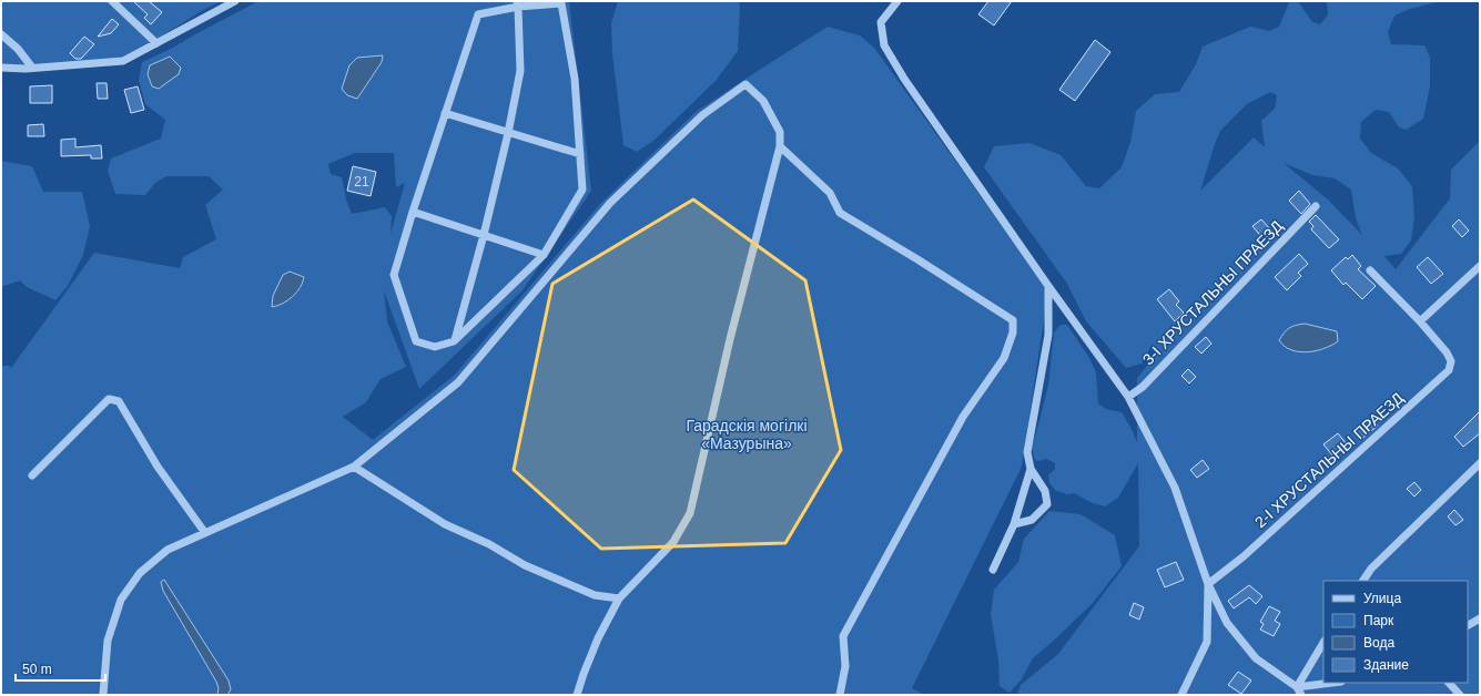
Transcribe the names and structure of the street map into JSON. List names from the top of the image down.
{
  "streets": {
    "street": ["3-І ХРУСТАЛЬНЫ ПРАЕЗД", "2-І ХРУСТАЛЬНЫ ПРАЕЗД"]
  },
  "parks": ["Гарадскія могілкі «Мазурына»"],
  "house_numbers": ["21"],
  "legend": [
    "Улица",
    "Парк",
    "Вода",
    "Здание"
  ],
  "scale_bar": "50 m"
}
